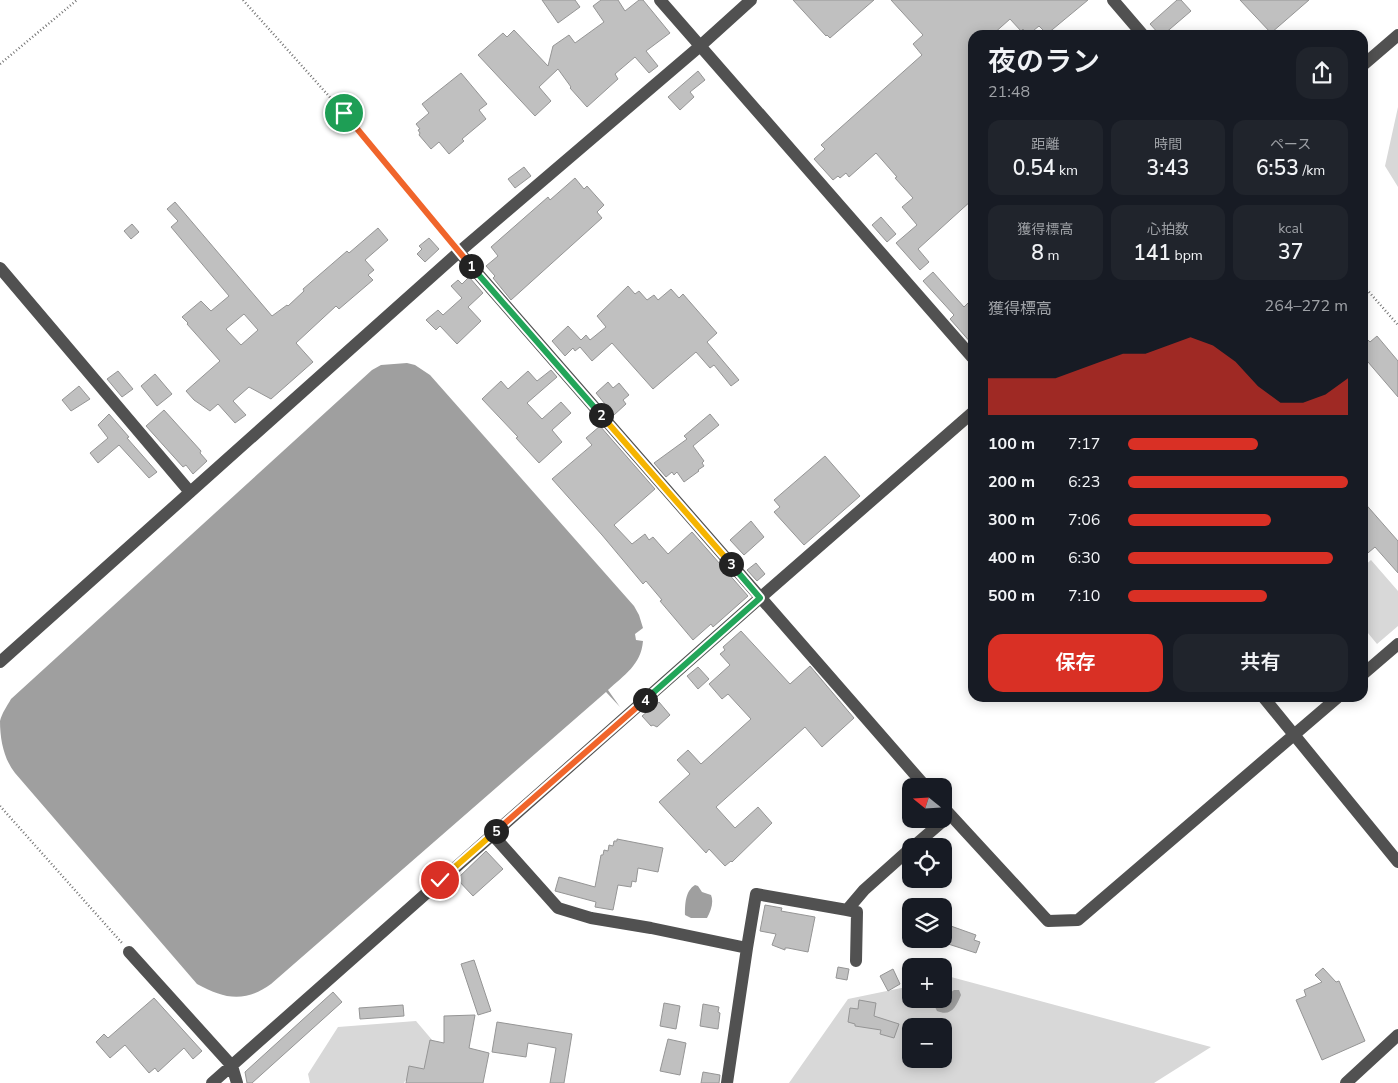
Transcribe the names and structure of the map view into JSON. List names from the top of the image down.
{
  "north": "left",
  "page": {
    "heading": ["夜のラン", "21:48"],
    "stats": [
      ["距離", "0.54 km"],
      ["時間", "3:43"],
      ["ペース", "6:53 /km"],
      ["獲得標高", "8 m"],
      ["心拍数", "141 bpm"],
      ["kcal", "37"]
    ],
    "pins": [
      "1",
      "2",
      "3",
      "4",
      "5"
    ],
    "chart": ["獲得標高", "264–272 m"],
    "list": [
      {
        "name": "100 m",
        "note": "7:17"
      },
      {
        "name": "200 m",
        "note": "6:23"
      },
      {
        "name": "300 m",
        "note": "7:06"
      },
      {
        "name": "400 m",
        "note": "6:30"
      },
      {
        "name": "500 m",
        "note": "7:10"
      }
    ],
    "buttons": ["保存", "共有"],
    "map_buttons": ["+", "−"]
  }
}
